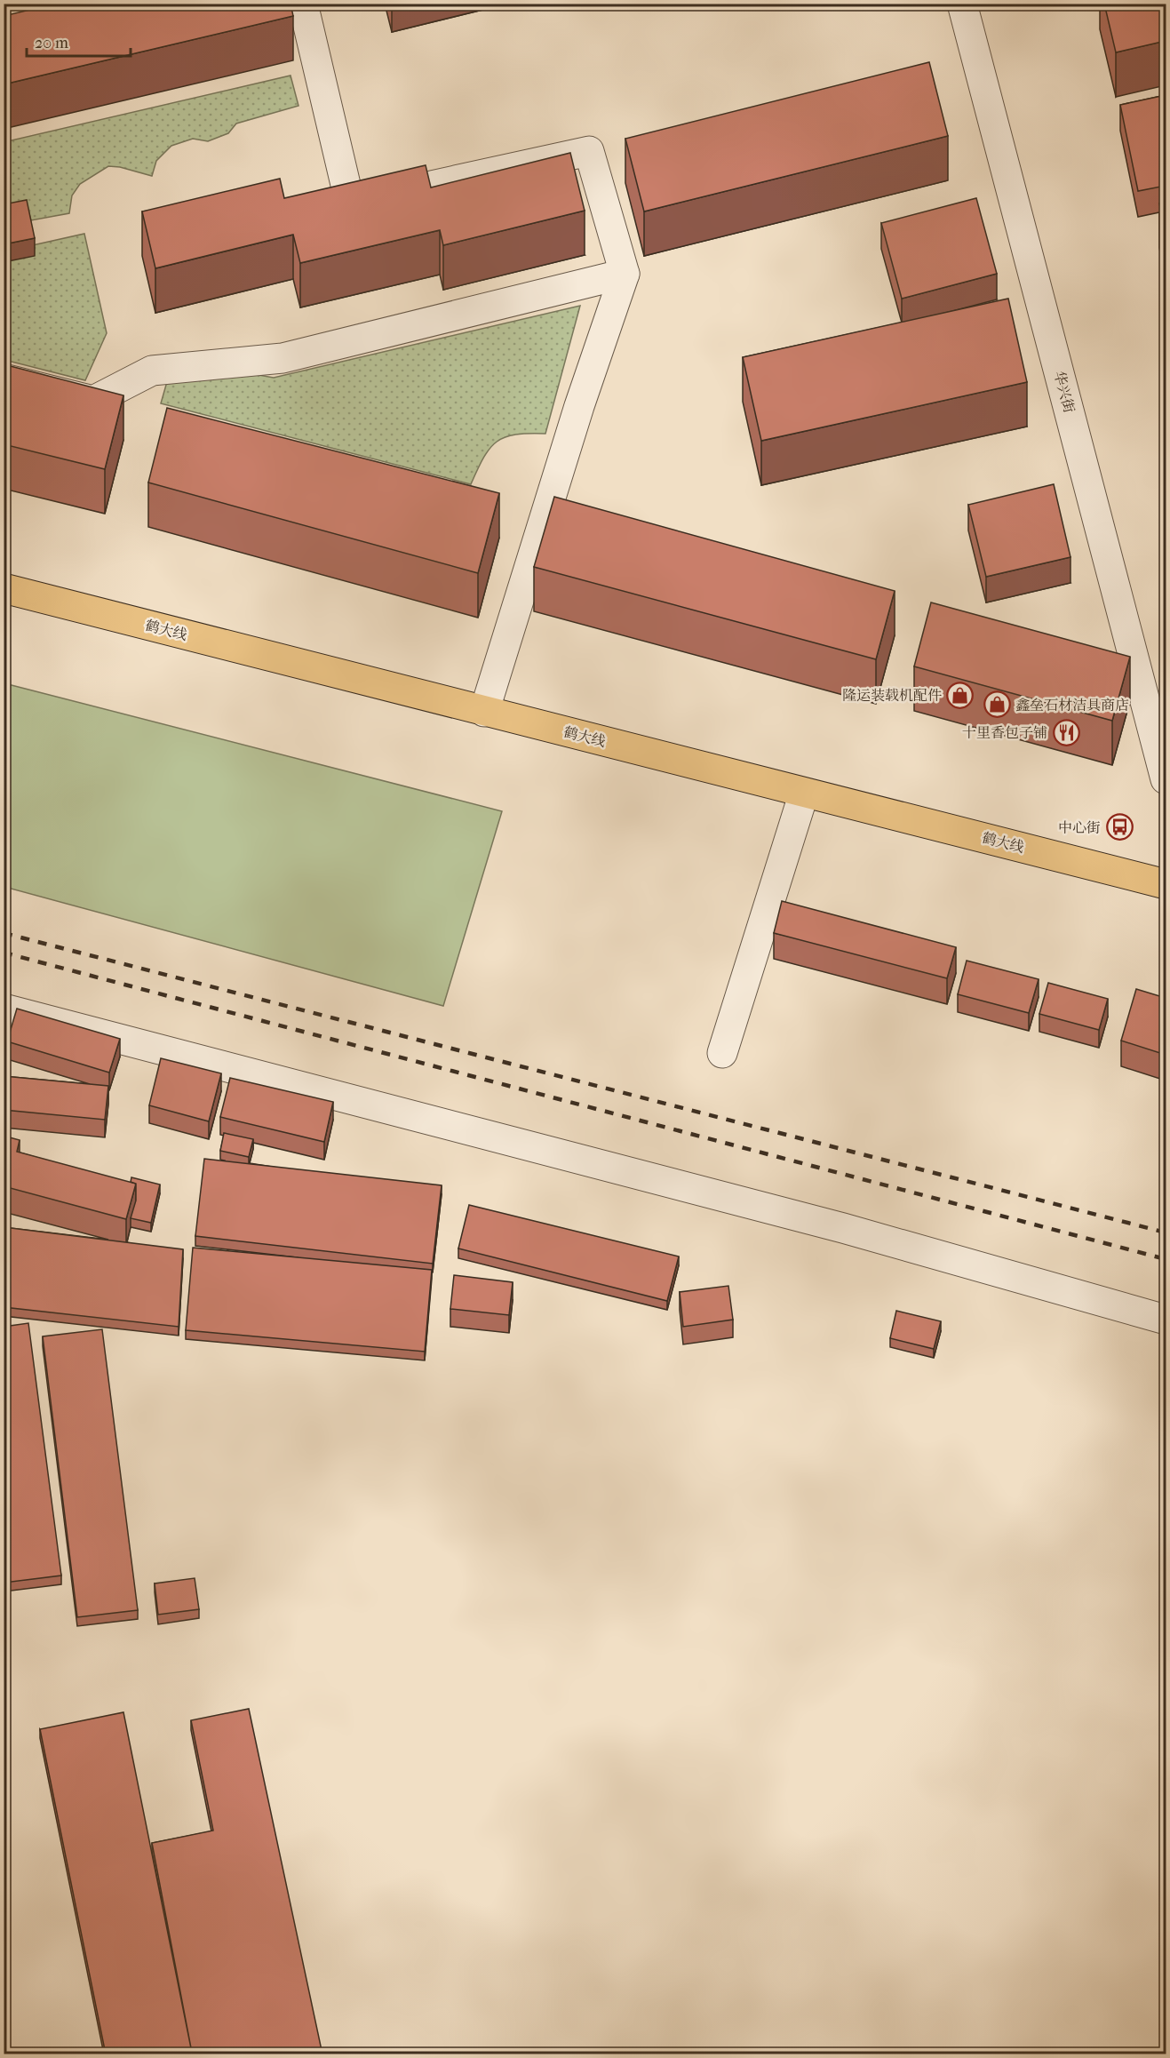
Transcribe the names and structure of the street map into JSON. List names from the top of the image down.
{
  "streets": {
    "highway": ["鹤大线"],
    "street": ["华兴街"]
  },
  "places": {
    "shop": ["隆运装载机配件", "鑫垒石材洁具商店"],
    "restaurant": ["十里香包子铺"],
    "bus stop": ["中心街"]
  },
  "scale_bar": "20 m"
}
